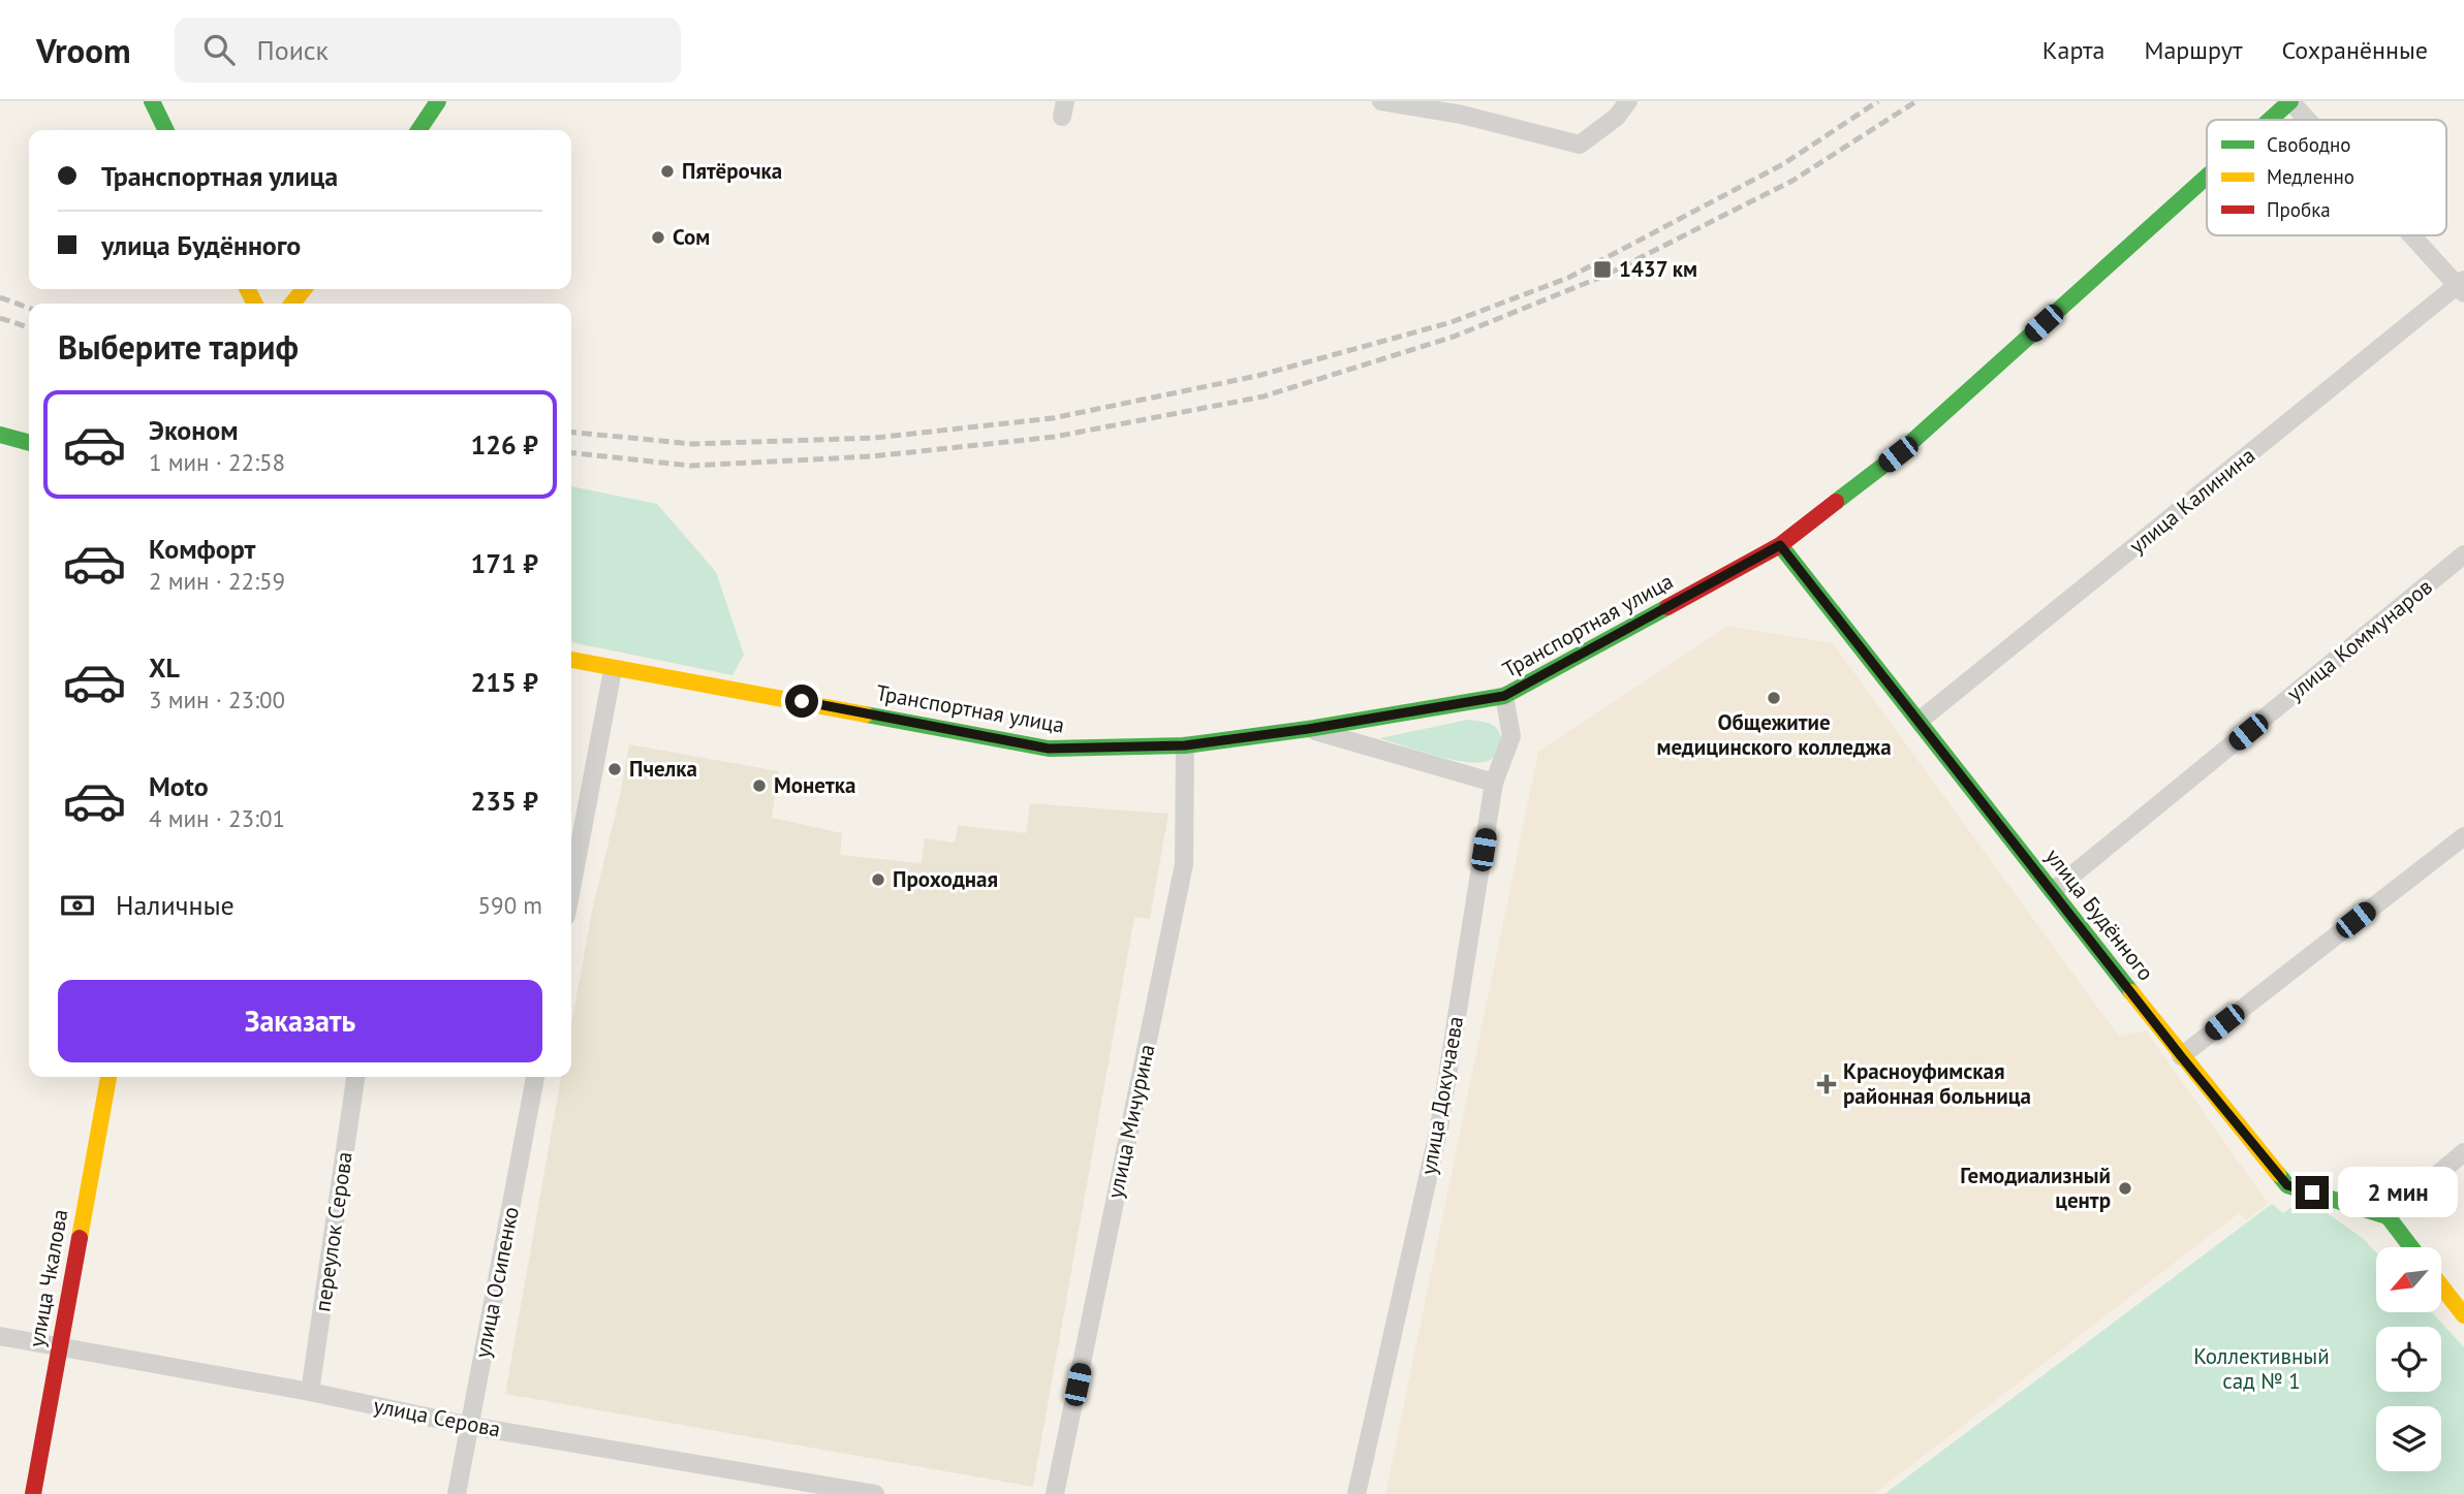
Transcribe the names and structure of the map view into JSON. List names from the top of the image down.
{
  "streets": {
    "main road": ["Транспортная улица", "улица Будённого", "улица Чкалова"],
    "street": [
      "улица Калинина",
      "улица Коммунаров",
      "улица Докучаева",
      "улица Мичурина",
      "переулок Серова",
      "улица Осипенко",
      "улица Серова"
    ]
  },
  "crossings": [
    ["улица Калинина", "улица Будённого"],
    ["Транспортная улица", "улица Будённого"],
    ["Транспортная улица", "улица Докучаева"],
    ["Транспортная улица", "улица Мичурина"],
    ["улица Коммунаров", "улица Будённого"],
    ["переулок Серова", "улица Серова"],
    ["улица Чкалова", "улица Серова"],
    ["улица Осипенко", "улица Серова"]
  ],
  "parks": ["Коллективный сад № 1"],
  "places": {
    "other": [
      "Пятёрочка",
      "Сом",
      "Общежитие медицинского колледжа",
      "Пчелка",
      "Монетка",
      "Проходная",
      "Гемодиализный центр"
    ],
    "transit": ["1437 км"],
    "health": ["Красноуфимская районная больница"]
  },
  "legend": ["Свободно", "Медленно", "Пробка"],
  "north": "bottom left",
  "page": {
    "header": "Vroom",
    "search": "Поиск",
    "nav": ["Карта", "Маршрут", "Сохранённые"],
    "banner": ["Транспортная улица", "улица Будённого"],
    "heading": "Выберите тариф",
    "list": [
      {
        "name": "Эконом",
        "note": "1 мин · 22:58",
        "value": "126 ₽"
      },
      {
        "name": "Комфорт",
        "note": "2 мин · 22:59",
        "value": "171 ₽"
      },
      {
        "name": "XL",
        "note": "3 мин · 23:00",
        "value": "215 ₽"
      },
      {
        "name": "Moto",
        "note": "4 мин · 23:01",
        "value": "235 ₽"
      }
    ],
    "pay": ["Наличные", "590 m"],
    "buttons": "Заказать",
    "bubble": "2 мин"
  }
}
